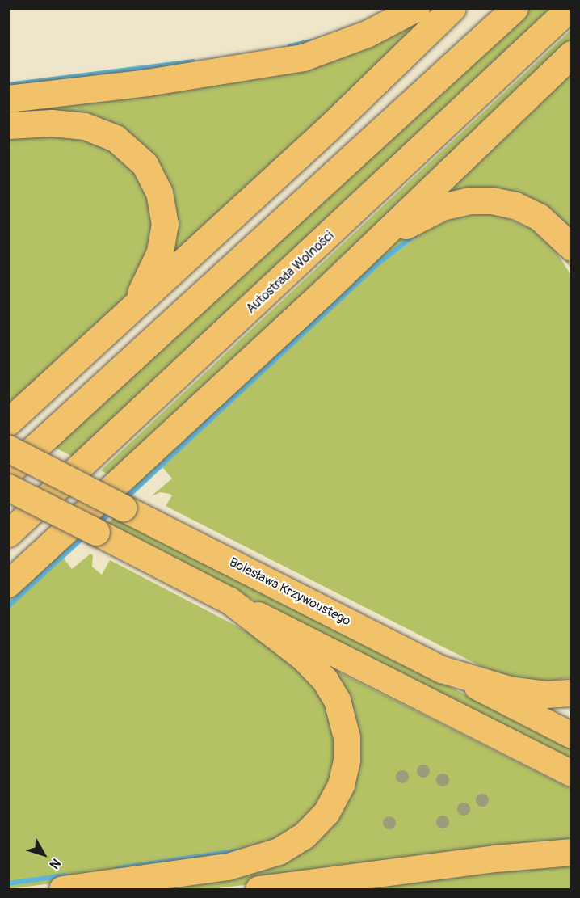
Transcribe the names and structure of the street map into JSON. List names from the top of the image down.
{
  "streets": {
    "highway": ["Autostrada Wolności", "Bolesława Krzywoustego"]
  },
  "north": "bottom right"
}
